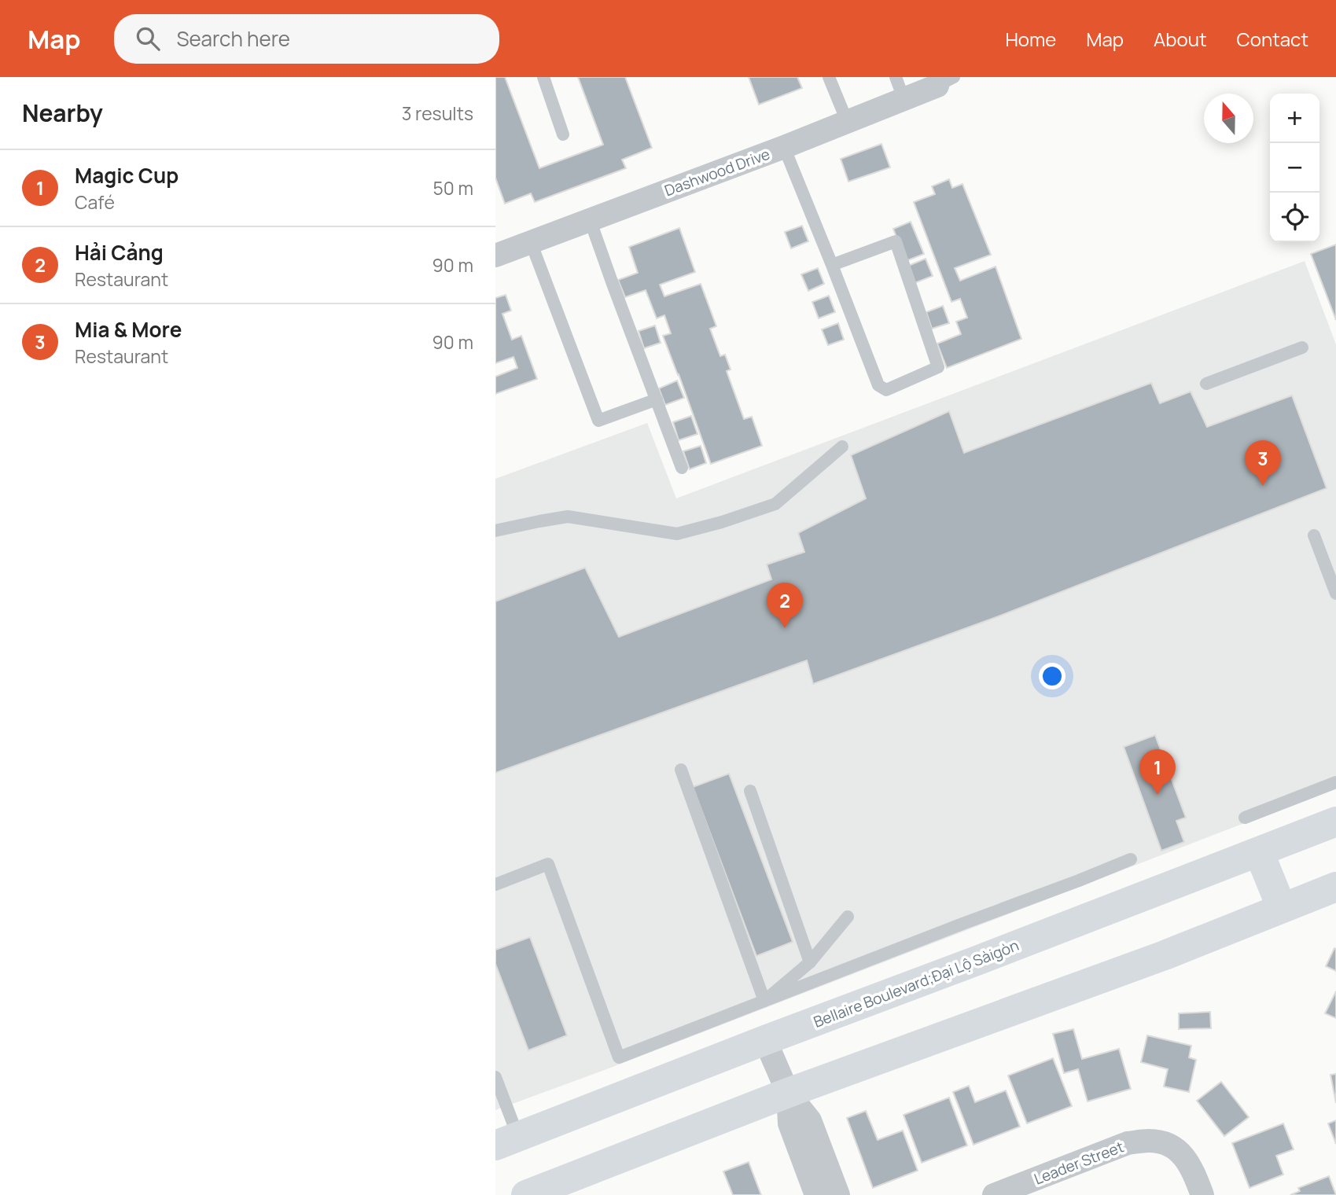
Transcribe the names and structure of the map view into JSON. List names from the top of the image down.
{
  "streets": {
    "main road": ["Bellaire Boulevard;Đại Lộ Sàigòn"],
    "street": ["Dashwood Drive", "Leader Street"]
  },
  "north": "top",
  "page": {
    "header": "Map",
    "search": "Search here",
    "nav": [
      "Home",
      "Map",
      "About",
      "Contact"
    ],
    "heading": ["Nearby", "3 results"],
    "map_buttons": ["+", "−"],
    "list": [
      {
        "mark": "1",
        "name": "Magic Cup",
        "note": "Café",
        "value": "50 m"
      },
      {
        "mark": "2",
        "name": "Hải Cảng",
        "note": "Restaurant",
        "value": "90 m"
      },
      {
        "mark": "3",
        "name": "Mia & More",
        "note": "Restaurant",
        "value": "90 m"
      }
    ],
    "pins": ["3", "2", "1"]
  }
}
